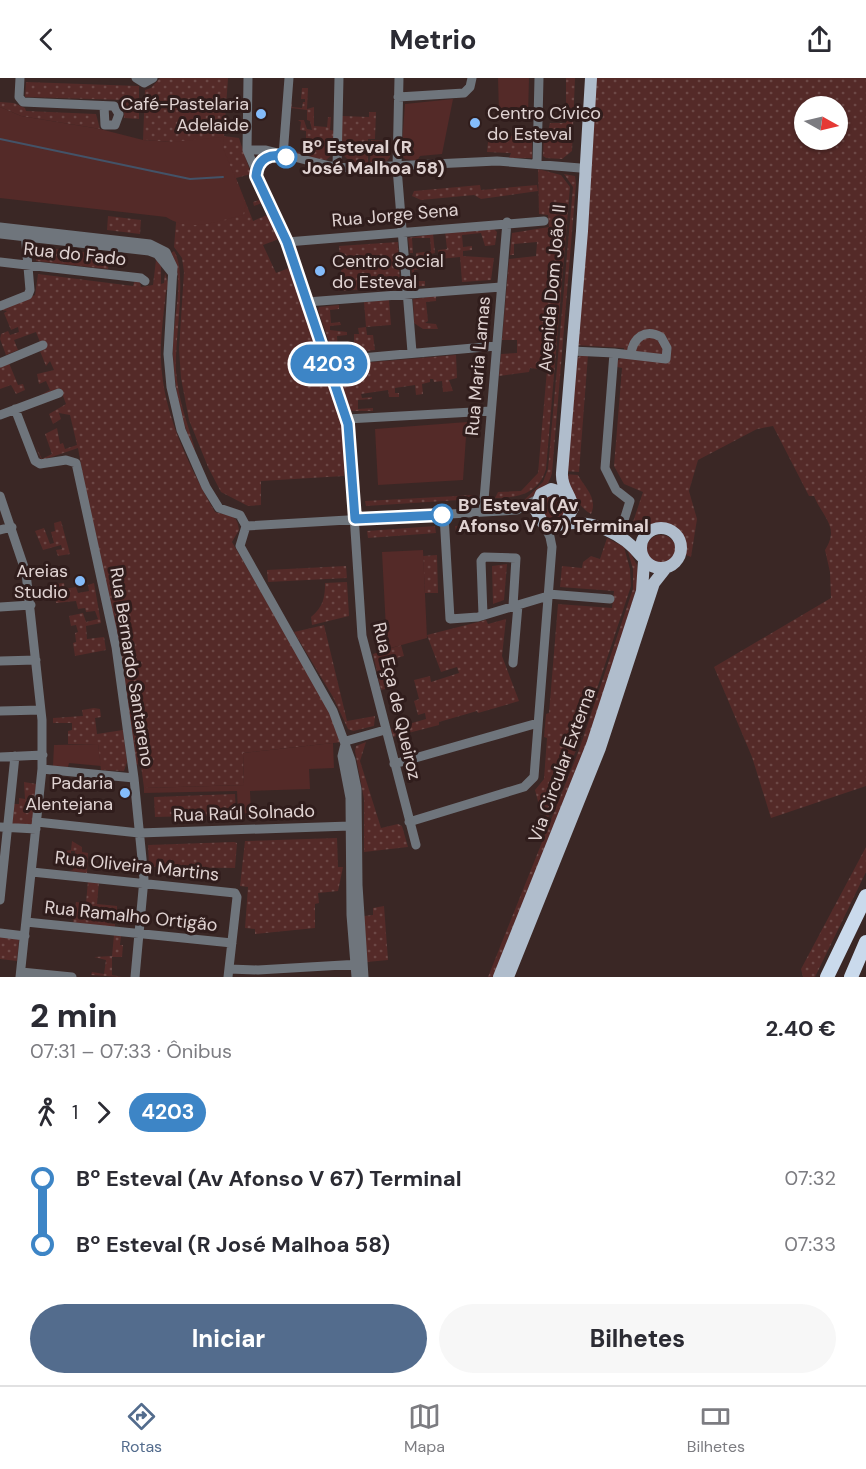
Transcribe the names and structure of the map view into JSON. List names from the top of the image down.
{
  "streets": {
    "main road": ["Avenida Dom João II", "Via Circular Externa"],
    "street": [
      "Rua Jorge Sena",
      "Rua do Fado",
      "Rua Maria Lamas",
      "Rua Bernardo Santareno",
      "Rua Eça de Queiroz",
      "Rua Raúl Solnado",
      "Rua Oliveira Martins",
      "Rua Ramalho Ortigão"
    ]
  },
  "crossings": [
    ["Rua Jorge Sena", "Rua Maria Lamas"],
    ["Rua Jorge Sena", "Rua Eça de Queiroz"],
    ["Rua Bernardo Santareno", "Rua Raúl Solnado"],
    ["Rua Bernardo Santareno", "Rua Oliveira Martins"],
    ["Rua Bernardo Santareno", "Rua Ramalho Ortigão"],
    ["Rua Oliveira Martins", "Rua Ramalho Ortigão"]
  ],
  "places": [
    "Café-Pastelaria Adelaide",
    "Centro Cívico do Esteval",
    "Bº Esteval (R José Malhoa 58)",
    "Centro Social do Esteval",
    "Bº Esteval (Av Afonso V 67) Terminal",
    "Areias Studio",
    "Padaria Alentejana"
  ],
  "lines": ["bus line 4203"],
  "north": "right",
  "page": {
    "header": "Metrio",
    "on_map": "4203",
    "heading": ["2 min", "07:31 – 07:33 · Ônibus", "2.40 €"],
    "legs": ["1", "4203"],
    "list": [
      {
        "name": "Bº Esteval (Av Afonso V 67) Terminal",
        "value": "07:32"
      },
      {
        "name": "Bº Esteval (R José Malhoa 58)",
        "value": "07:33"
      }
    ],
    "buttons": ["Iniciar", "Bilhetes"],
    "tabs": ["Rotas", "Mapa", "Bilhetes"]
  }
}
